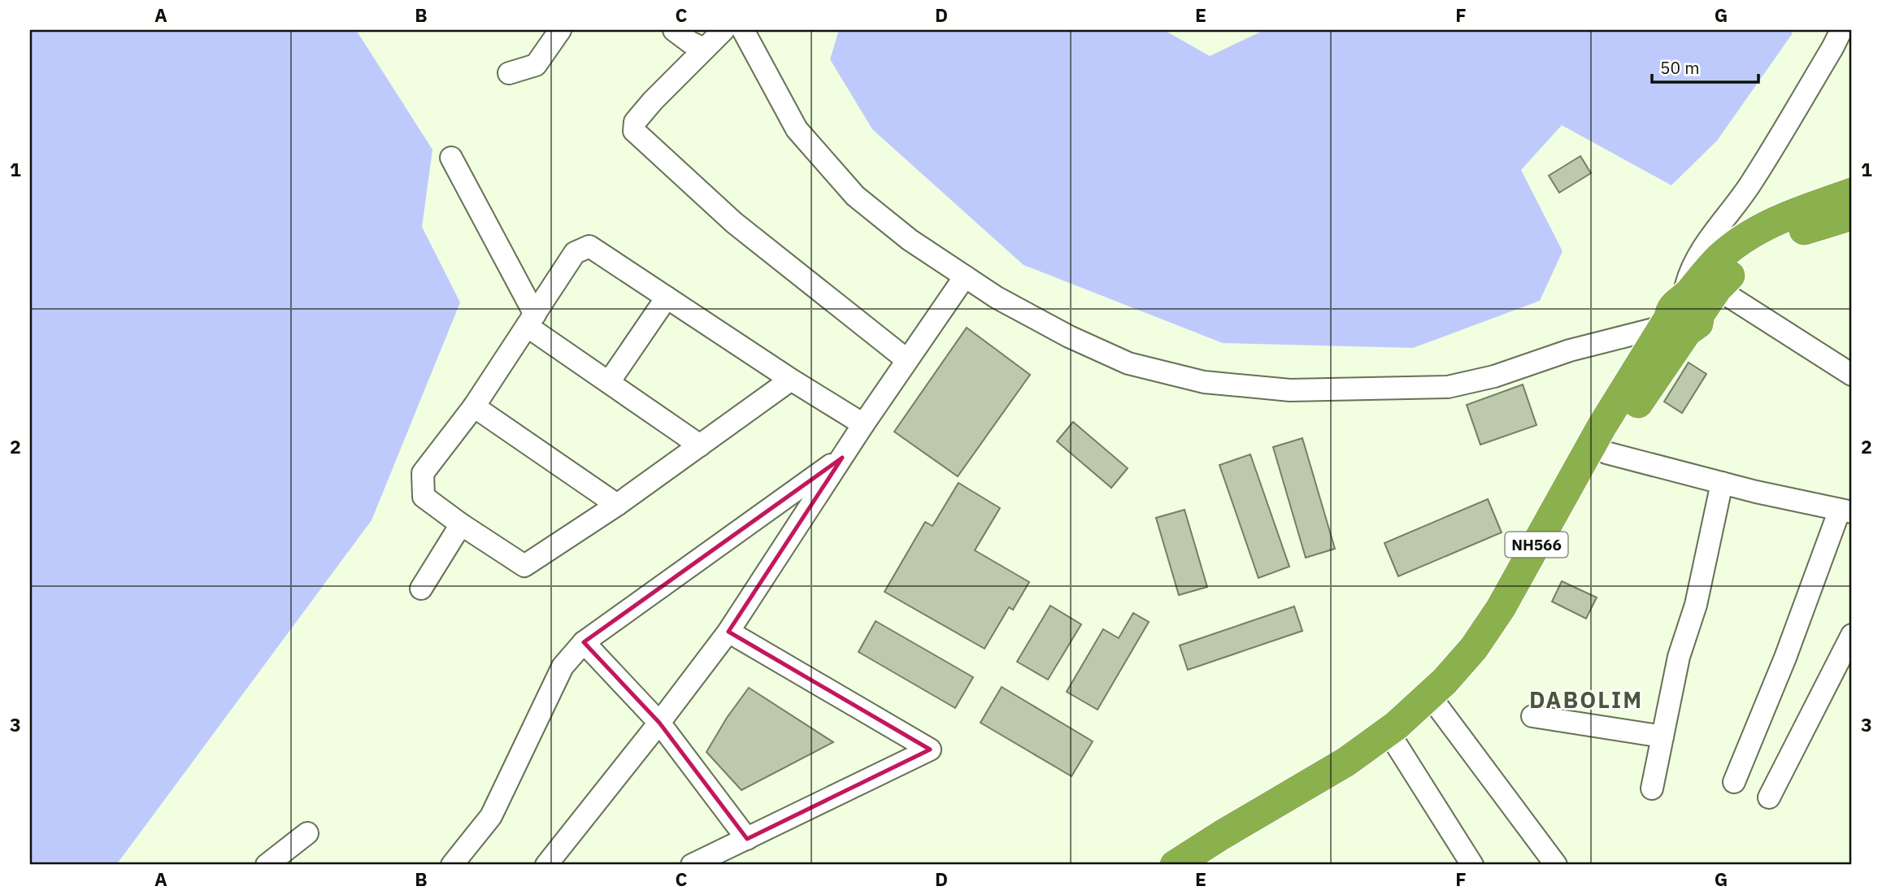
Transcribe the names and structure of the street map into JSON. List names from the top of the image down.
{
  "streets": {
    "highway": ["NH566"]
  },
  "districts": ["DABOLIM"],
  "scale_bar": "50 m",
  "grid": {
    "columns": [
      "A",
      "B",
      "C",
      "D",
      "E",
      "F",
      "G"
    ],
    "rows": ["1", "2", "3"]
  }
}
